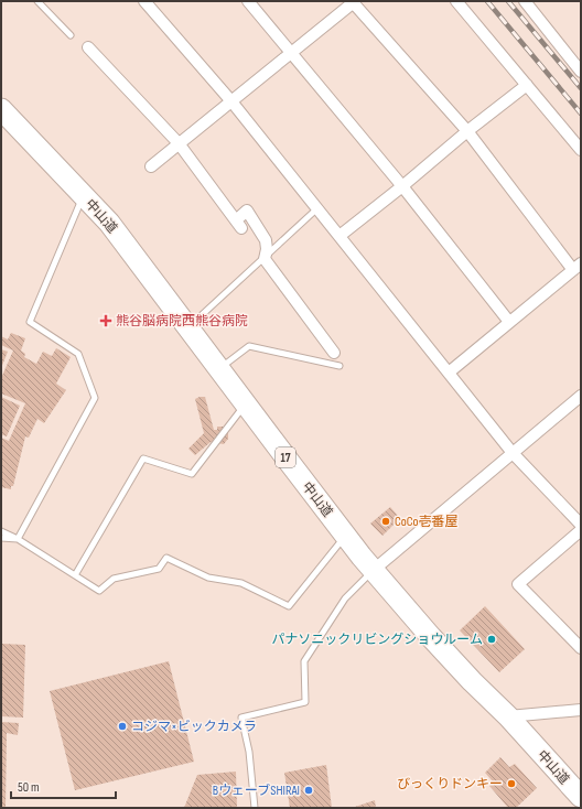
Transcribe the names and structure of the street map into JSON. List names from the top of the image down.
{
  "streets": {
    "highway": ["中山道", "17"]
  },
  "places": {
    "health": ["熊谷脳病院西熊谷病院"],
    "other": [
      "CoCo壱番屋",
      "パナソニックリビングショウルーム",
      "コジマ×ビックカメラ",
      "びっくりドンキー",
      "BウェーブSHIRAI"
    ]
  },
  "scale_bar": "50 m"
}
